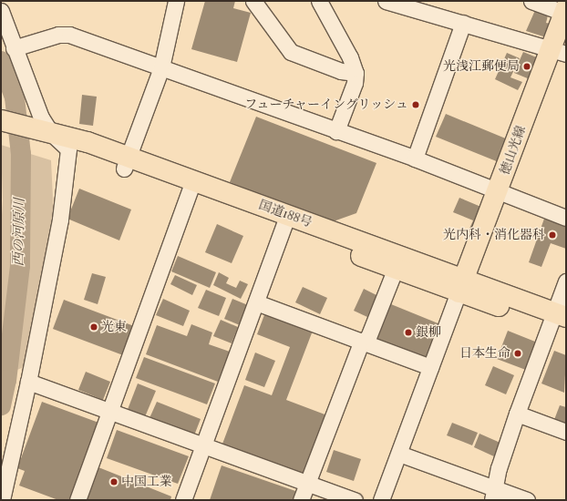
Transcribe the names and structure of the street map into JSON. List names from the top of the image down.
{
  "streets": {
    "main road": ["徳山光線", "国道188号"]
  },
  "crossings": [
    ["徳山光線", "国道188号"]
  ],
  "water": ["西の河原川"],
  "places": [
    "光浅江郵便局",
    "フューチャーイングリッシュ",
    "光内科・消化器科",
    "光東",
    "銀柳",
    "日本生命",
    "中国工業"
  ]
}
